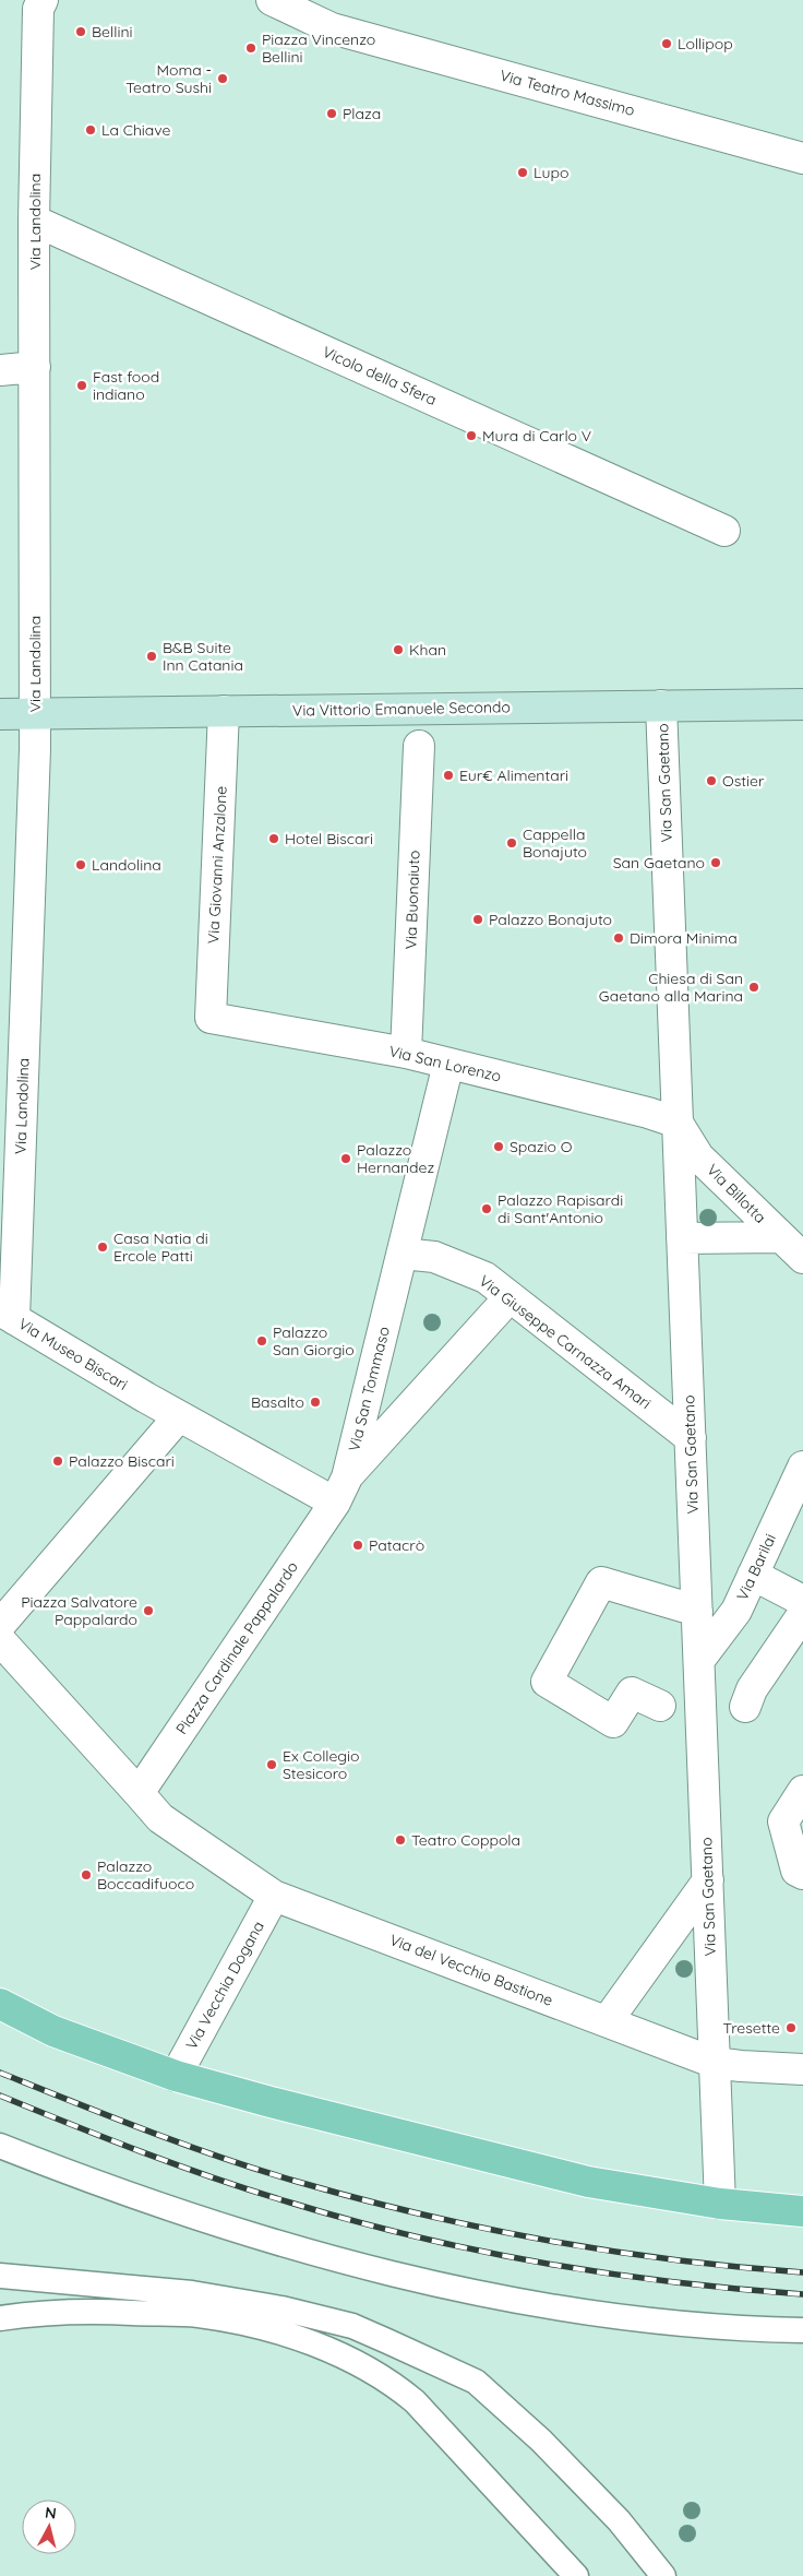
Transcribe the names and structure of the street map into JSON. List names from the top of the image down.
{
  "streets": {
    "main road": ["Via Vittorio Emanuele Secondo"],
    "street": [
      "Via Teatro Massimo",
      "Via Landolina",
      "Vicolo della Sfera",
      "Via San Gaetano",
      "Via Giovanni Anzalone",
      "Via Buonaiuto",
      "Via San Lorenzo",
      "Via Billotta",
      "Via Giuseppe Carnazza Amari",
      "Via Museo Biscari",
      "Via San Tommaso",
      "Via Barilai",
      "Piazza Cardinale Pappalardo",
      "Via del Vecchio Bastione",
      "Via Vecchia Dogana"
    ]
  },
  "crossings": [
    ["Via Landolina", "Vicolo della Sfera"],
    ["Via Landolina", "Via Vittorio Emanuele Secondo"],
    ["Via Landolina", "Via Museo Biscari"],
    ["Via Vittorio Emanuele Secondo", "Via San Gaetano"],
    ["Via Vittorio Emanuele Secondo", "Via Giovanni Anzalone"],
    ["Via San Gaetano", "Via San Lorenzo"],
    ["Via San Gaetano", "Via Billotta"],
    ["Via San Gaetano", "Via Giuseppe Carnazza Amari"],
    ["Via San Gaetano", "Via Barilai"],
    ["Via San Gaetano", "Via del Vecchio Bastione"],
    ["Via Giovanni Anzalone", "Via San Lorenzo"],
    ["Via Buonaiuto", "Via San Lorenzo"],
    ["Via San Lorenzo", "Via Billotta"],
    ["Via San Lorenzo", "Via San Tommaso"],
    ["Via Giuseppe Carnazza Amari", "Via San Tommaso"],
    ["Via San Tommaso", "Piazza Cardinale Pappalardo"],
    ["Piazza Cardinale Pappalardo", "Via del Vecchio Bastione"],
    ["Via del Vecchio Bastione", "Via Vecchia Dogana"]
  ],
  "places": [
    "Bellini",
    "Lollipop",
    "Piazza Vincenzo Bellini",
    "Moma - Teatro Sushi",
    "Plaza",
    "La Chiave",
    "Lupo",
    "Fast food indiano",
    "Mura di Carlo V",
    "Khan",
    "B&B Suite Inn Catania",
    "Eur€ Alimentari",
    "Ostier",
    "Hotel Biscari",
    "Cappella Bonajuto",
    "San Gaetano",
    "Landolina",
    "Palazzo Bonajuto",
    "Dimora Minima",
    "Chiesa di San Gaetano alla Marina",
    "Spazio O",
    "Palazzo Hernandez",
    "Palazzo Rapisardi di Sant'Antonio",
    "Casa Natia di Ercole Patti",
    "Palazzo San Giorgio",
    "Basalto",
    "Palazzo Biscari",
    "Patacrò",
    "Piazza Salvatore Pappalardo",
    "Ex Collegio Stesicoro",
    "Teatro Coppola",
    "Palazzo Boccadifuoco",
    "Tresette"
  ],
  "north": "top"
}
